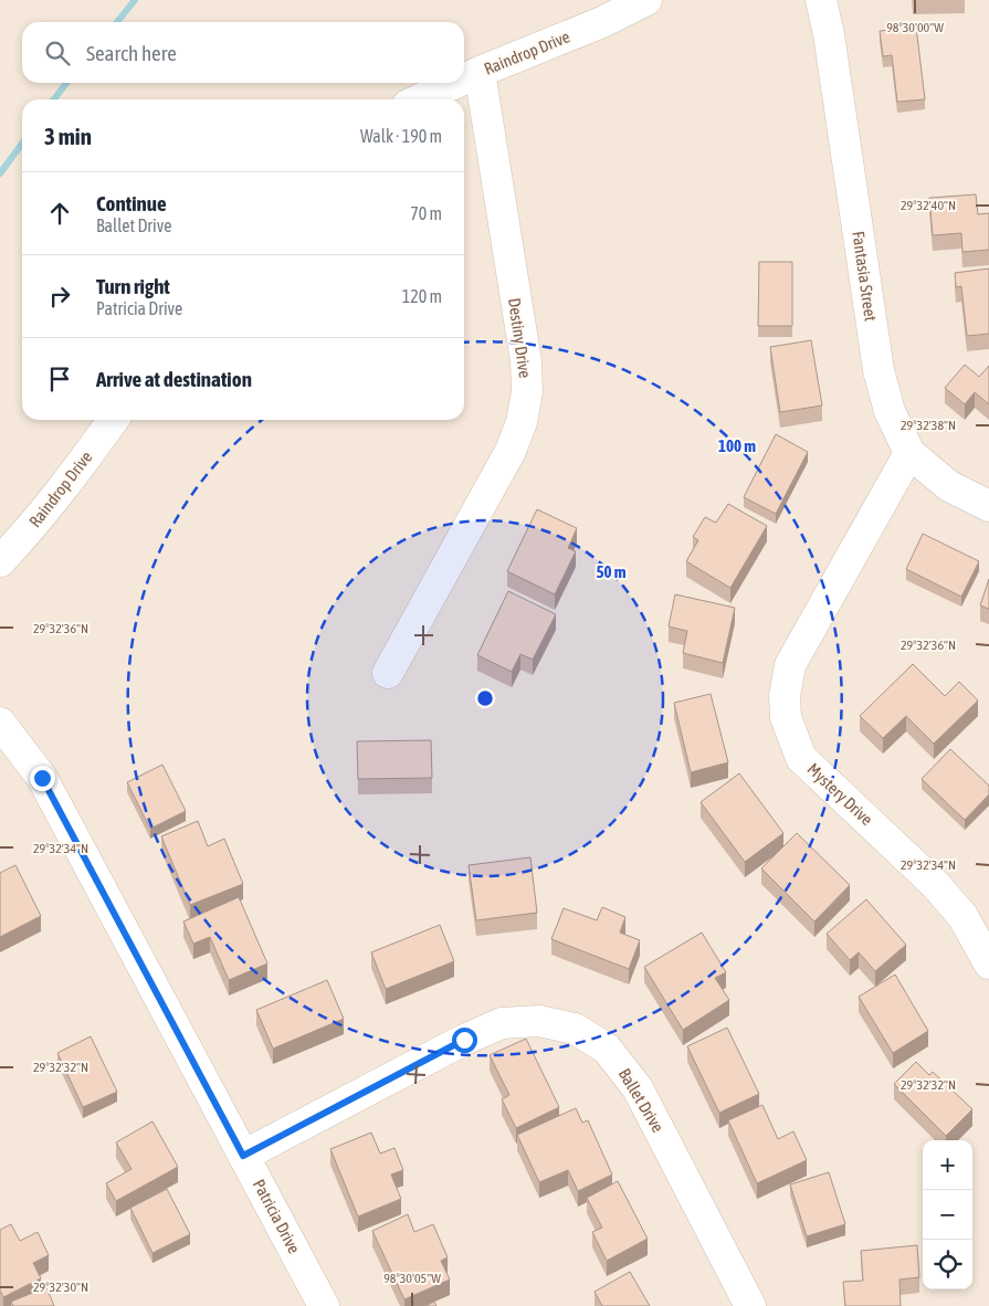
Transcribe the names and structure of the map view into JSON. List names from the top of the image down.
{
  "streets": {
    "street": [
      "Raindrop Drive",
      "Fantasia Street",
      "Destiny Drive",
      "Mystery Drive",
      "Ballet Drive",
      "Patricia Drive"
    ]
  },
  "crossings": [
    ["Raindrop Drive", "Destiny Drive"],
    ["Fantasia Street", "Mystery Drive"],
    ["Ballet Drive", "Patricia Drive"]
  ],
  "page": {
    "search": "Search here",
    "heading": ["3 min", "Walk · 190 m"],
    "list": [
      ["Continue", "Ballet Drive", "70 m"],
      ["Turn right", "Patricia Drive", "120 m"],
      "Arrive at destination"
    ],
    "map_buttons": ["+", "−"]
  },
  "coordinates": [
    "98°30'00\"W",
    "29°32'40\"N",
    "29°32'38\"N",
    "29°32'36\"N",
    "29°32'34\"N",
    "29°32'32\"N",
    "98°30'05\"W",
    "29°32'30\"N"
  ],
  "rings": ["100 m", "50 m"]
}
